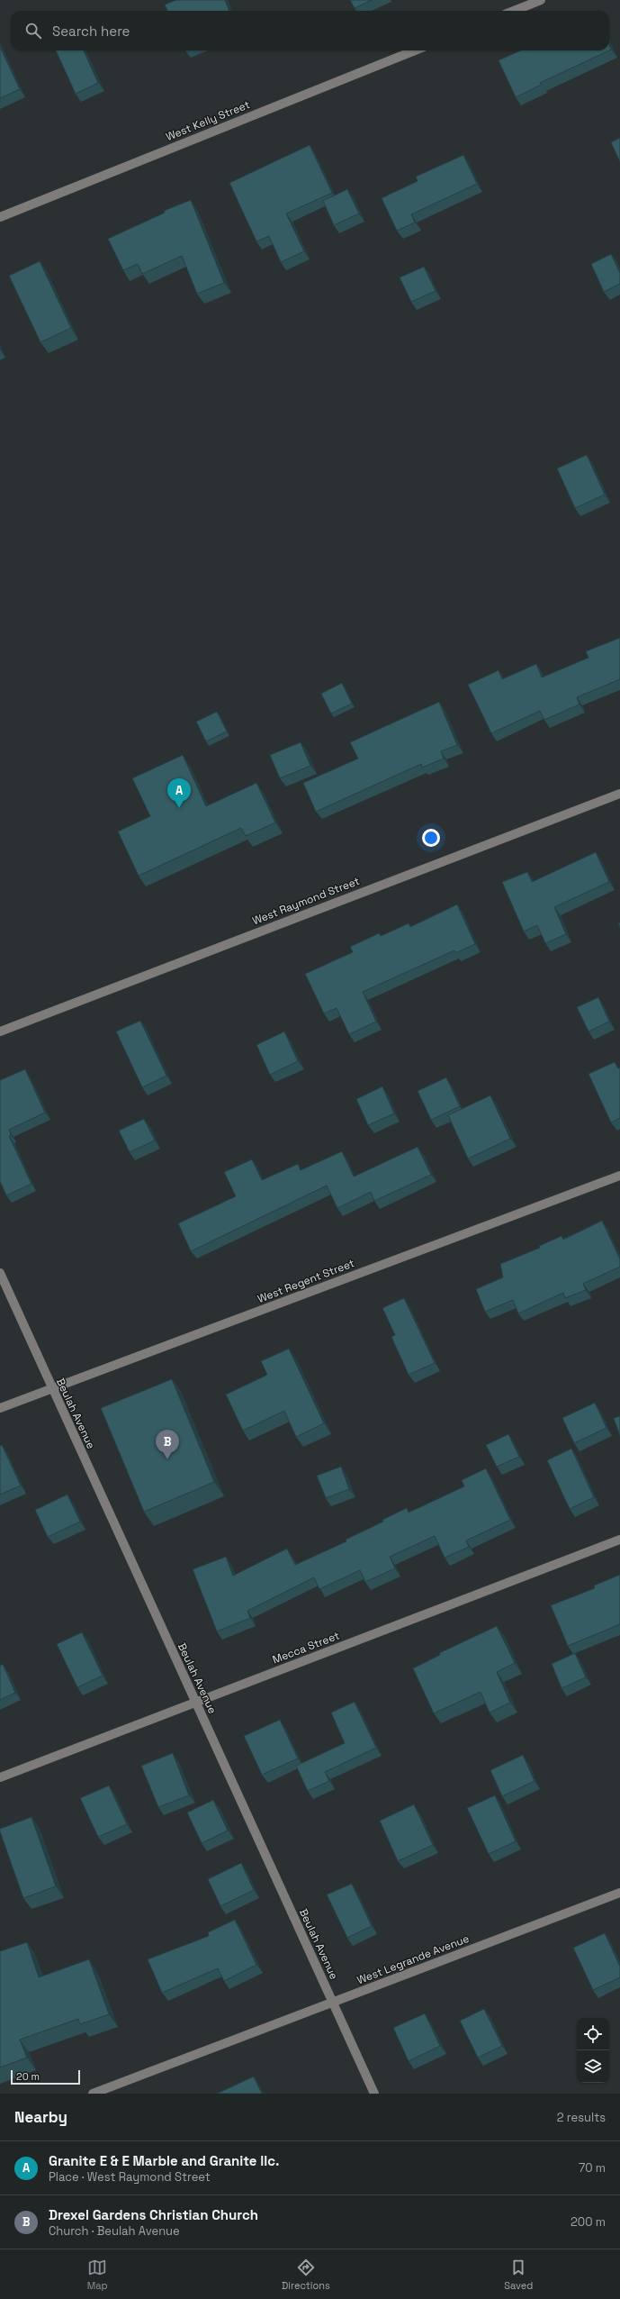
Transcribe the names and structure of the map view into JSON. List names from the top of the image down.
{
  "streets": {
    "street": [
      "West Kelly Street",
      "West Raymond Street",
      "West Regent Street",
      "Beulah Avenue",
      "Mecca Street",
      "West Legrande Avenue"
    ]
  },
  "crossings": [
    ["West Regent Street", "Beulah Avenue"],
    ["Beulah Avenue", "Mecca Street"],
    ["Beulah Avenue", "West Legrande Avenue"]
  ],
  "scale_bar": "20 m",
  "page": {
    "search": "Search here",
    "pins": ["A", "B"],
    "scale": "20 m",
    "heading": ["Nearby", "2 results"],
    "list": [
      {
        "mark": "A",
        "name": "Granite E & E Marble and Granite llc.",
        "note": "Place · West Raymond Street",
        "value": "70 m"
      },
      {
        "mark": "B",
        "name": "Drexel Gardens Christian Church",
        "note": "Church · Beulah Avenue",
        "value": "200 m"
      }
    ],
    "nav": ["Map", "Directions", "Saved"]
  }
}
